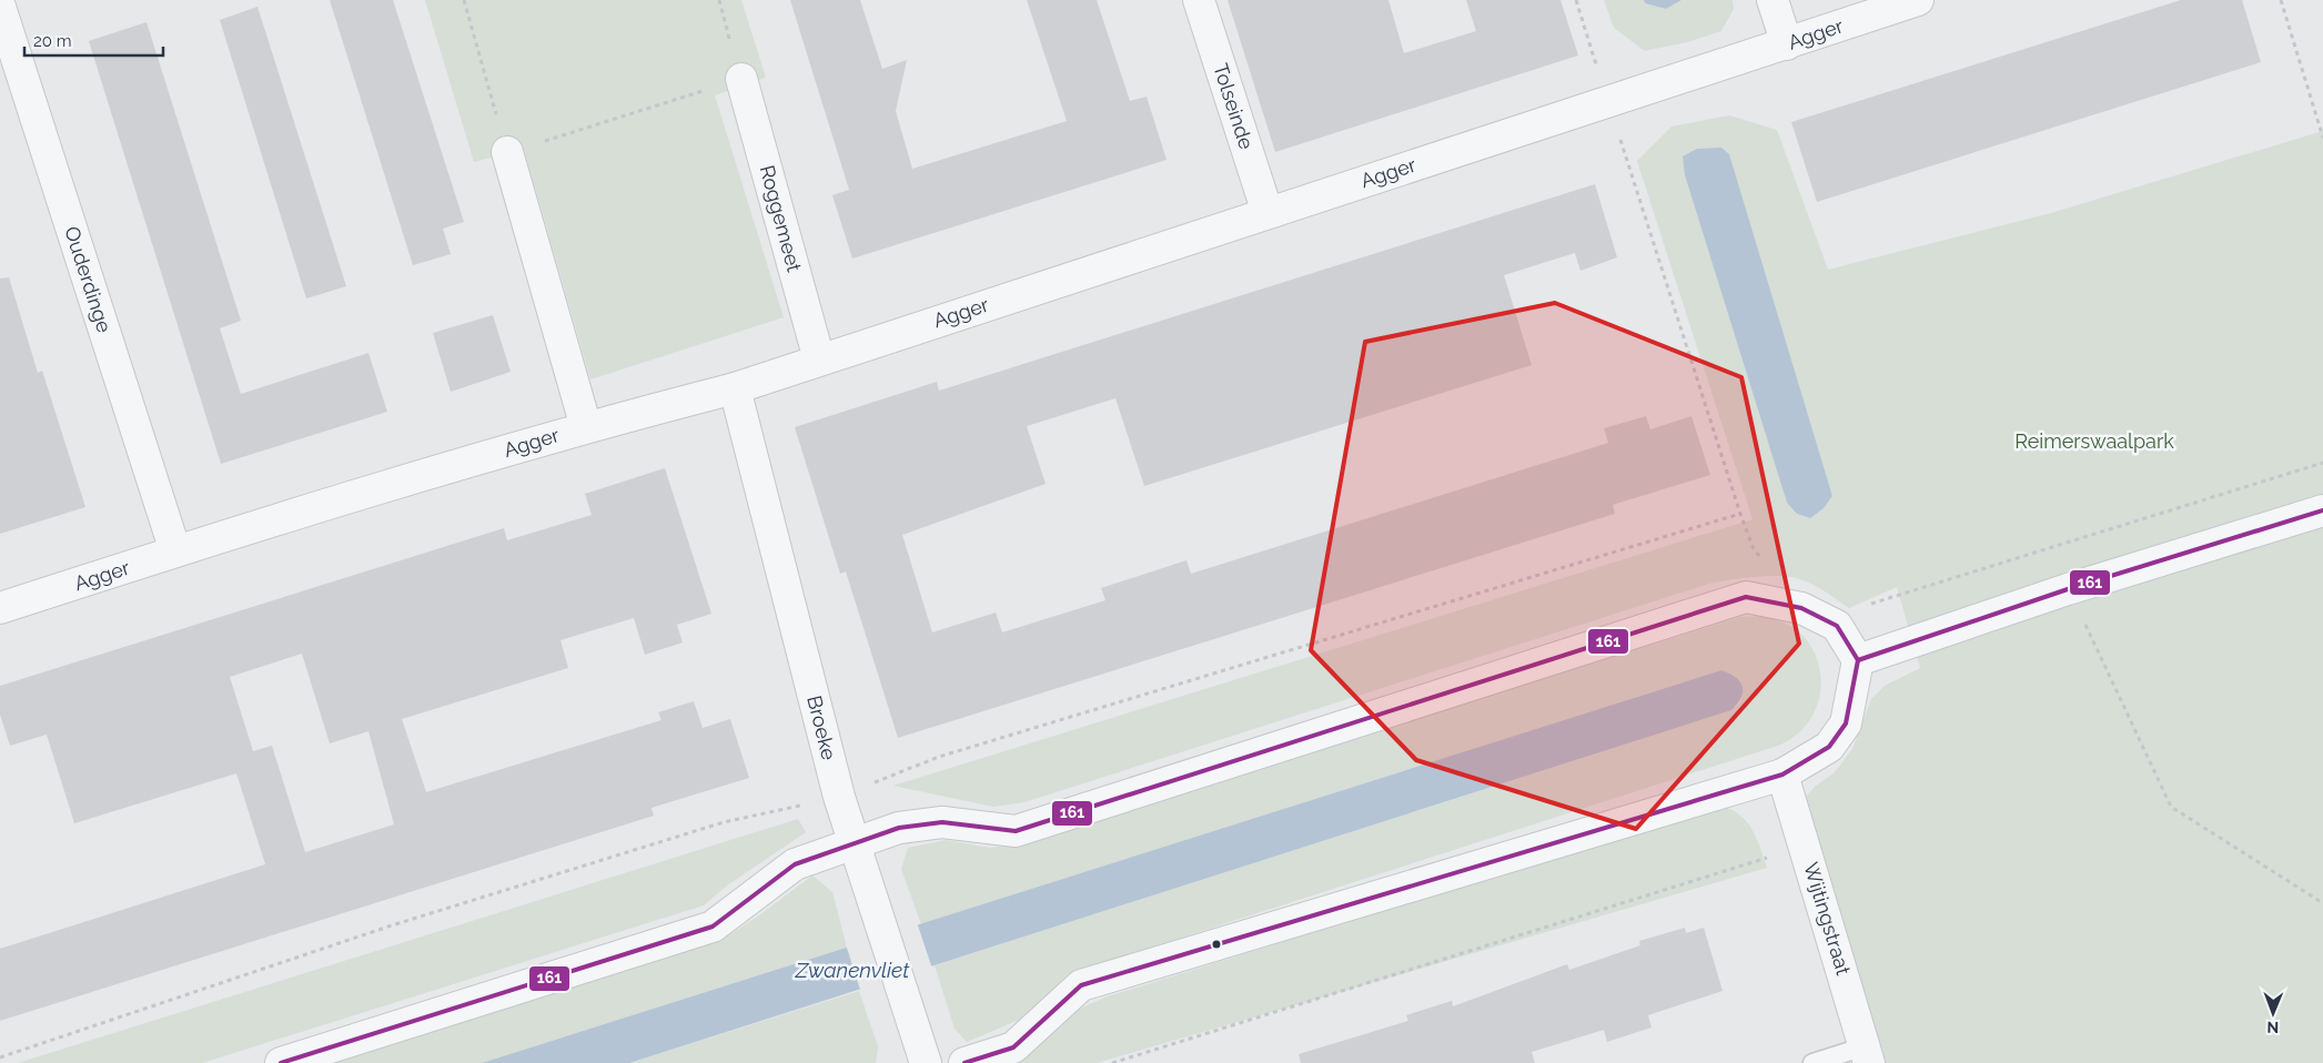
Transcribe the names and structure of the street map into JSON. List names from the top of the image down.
{
  "streets": {
    "street": [
      "Agger",
      "Tolseinde",
      "Roggemeet",
      "Ouderdinge",
      "Broeke",
      "Wijtingstraat"
    ]
  },
  "crossings": [
    ["Agger", "Tolseinde"],
    ["Agger", "Roggemeet"],
    ["Agger", "Ouderdinge"],
    ["Agger", "Broeke"]
  ],
  "water": ["Zwanenvliet"],
  "parks": ["Reimerswaalpark"],
  "lines": ["transit line 161"],
  "scale_bar": "20 m",
  "north": "bottom"
}
